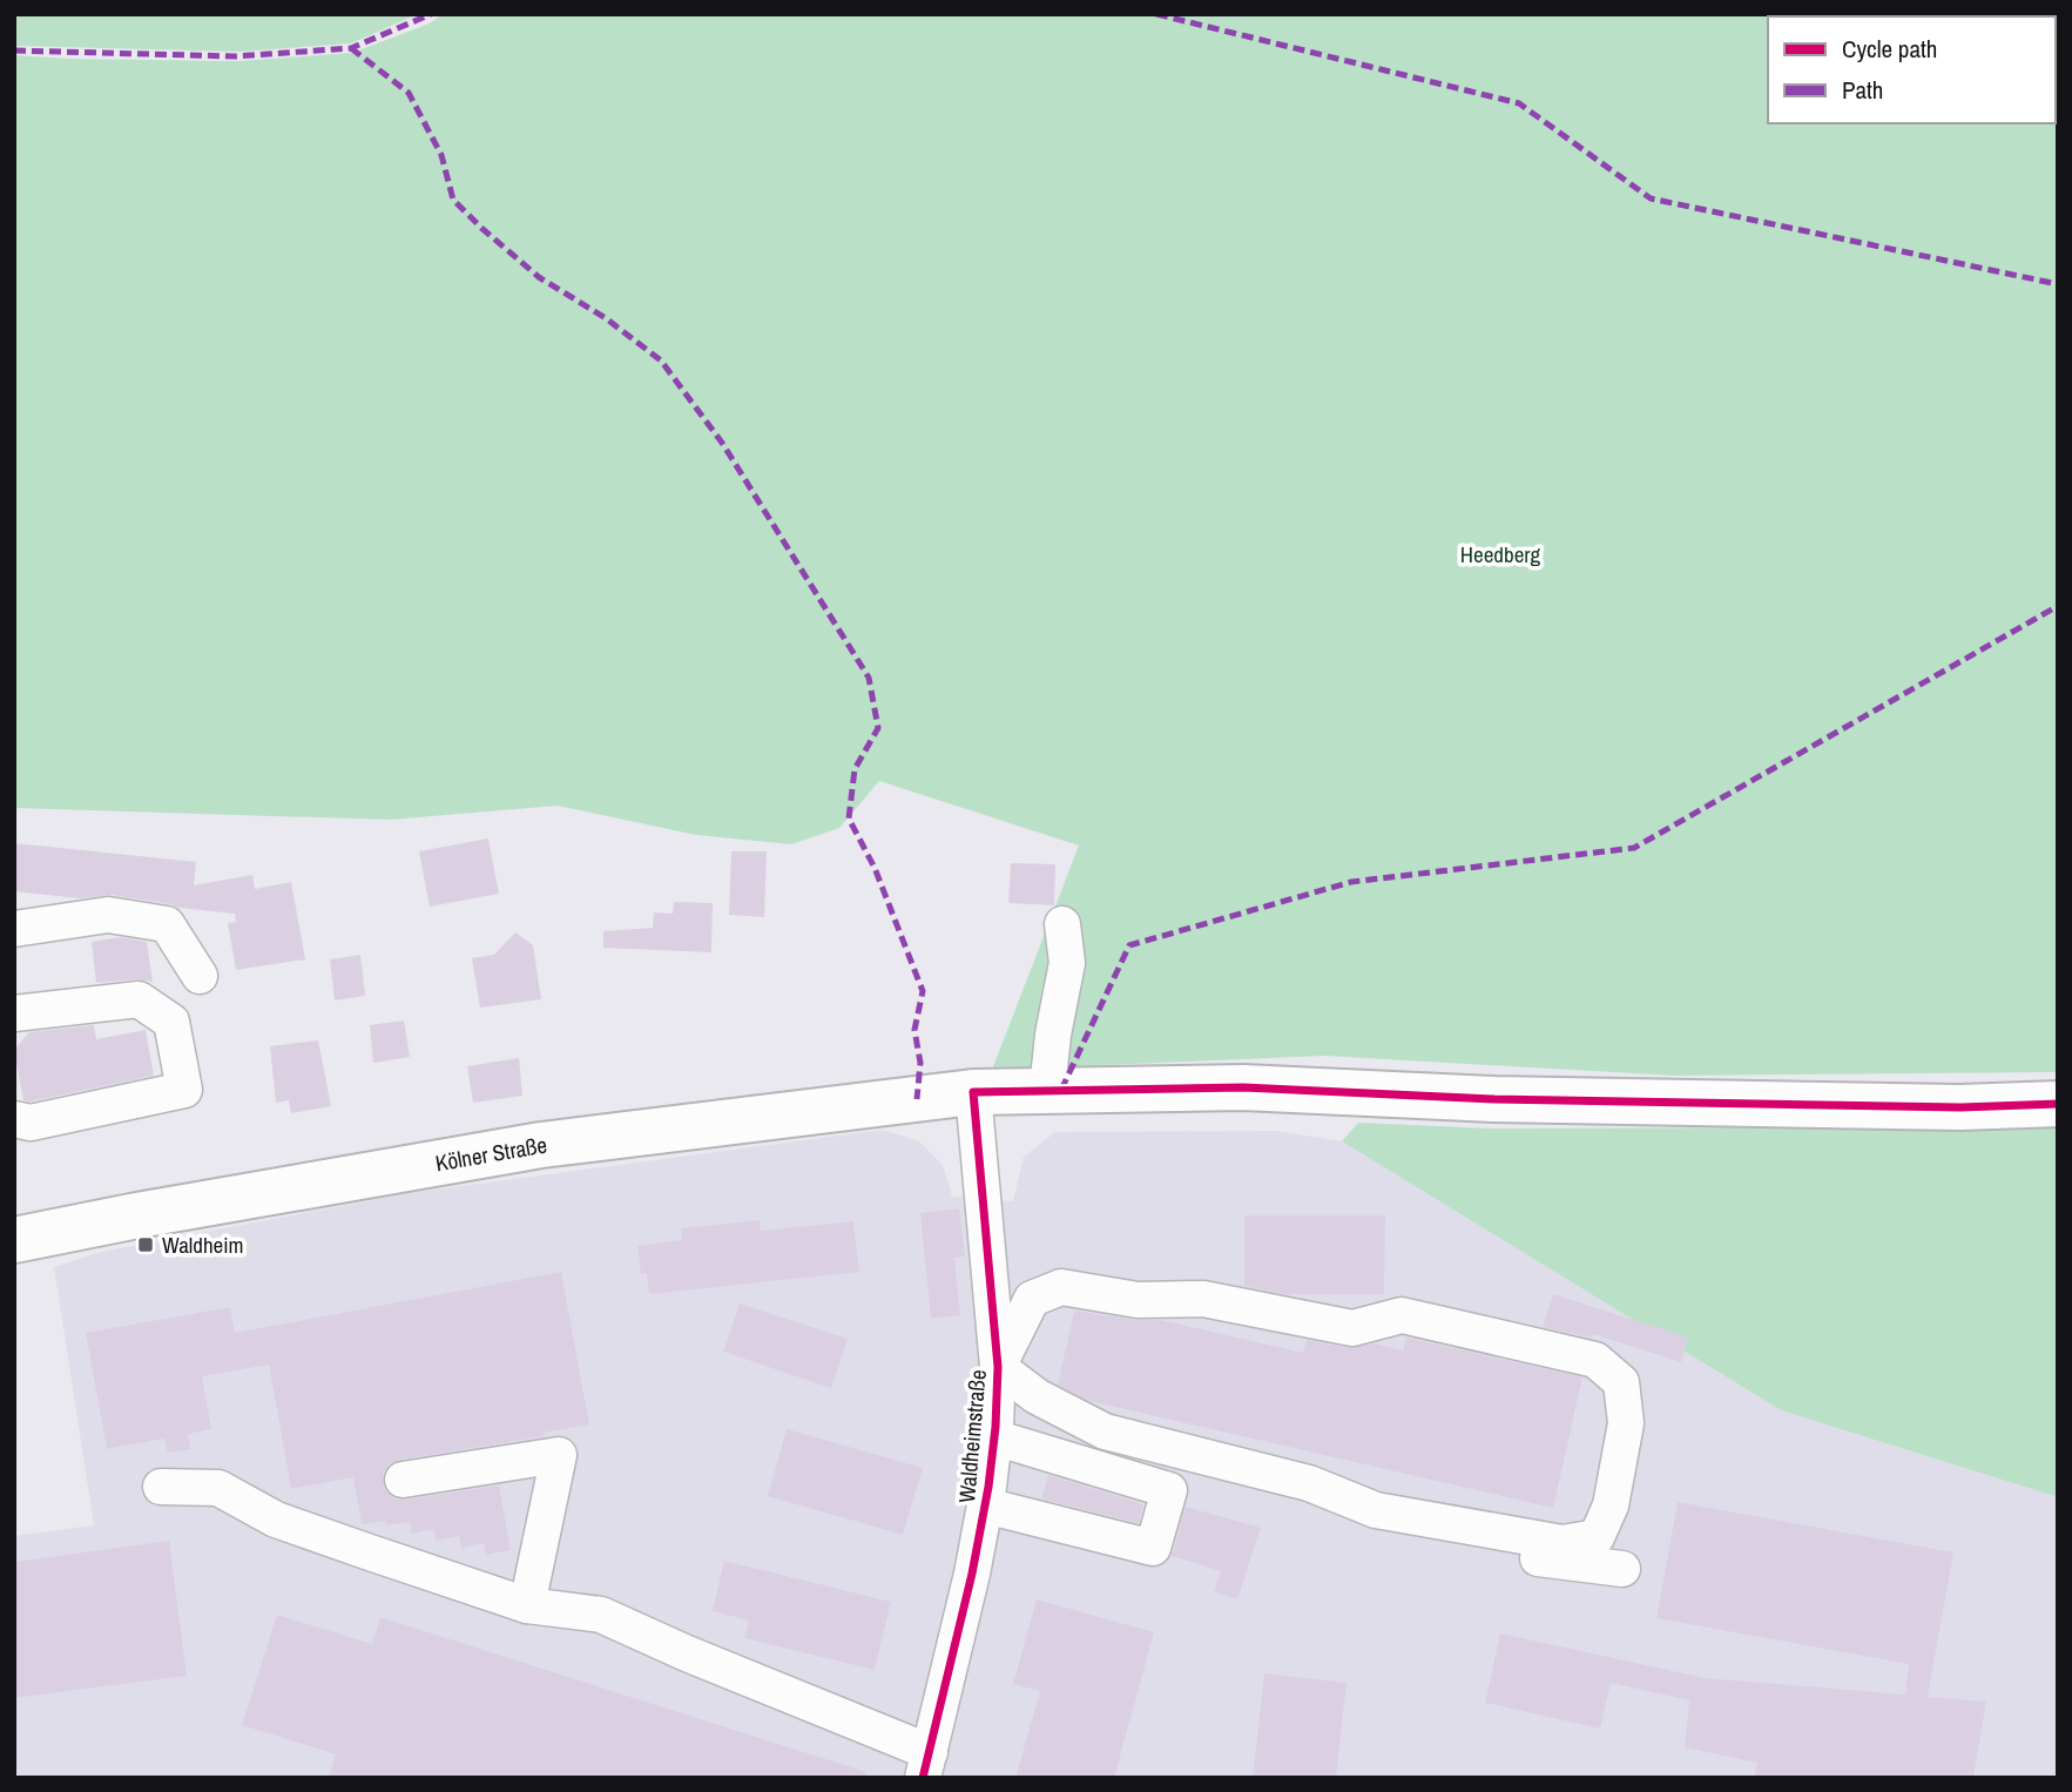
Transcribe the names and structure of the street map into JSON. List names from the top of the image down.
{
  "streets": {
    "main road": ["Kölner Straße"],
    "street": ["Waldheimstraße"]
  },
  "crossings": [
    ["Kölner Straße", "Waldheimstraße"]
  ],
  "parks": ["Heedberg"],
  "places": {
    "transit": ["Waldheim"]
  },
  "legend": ["Cycle path", "Path"]
}
